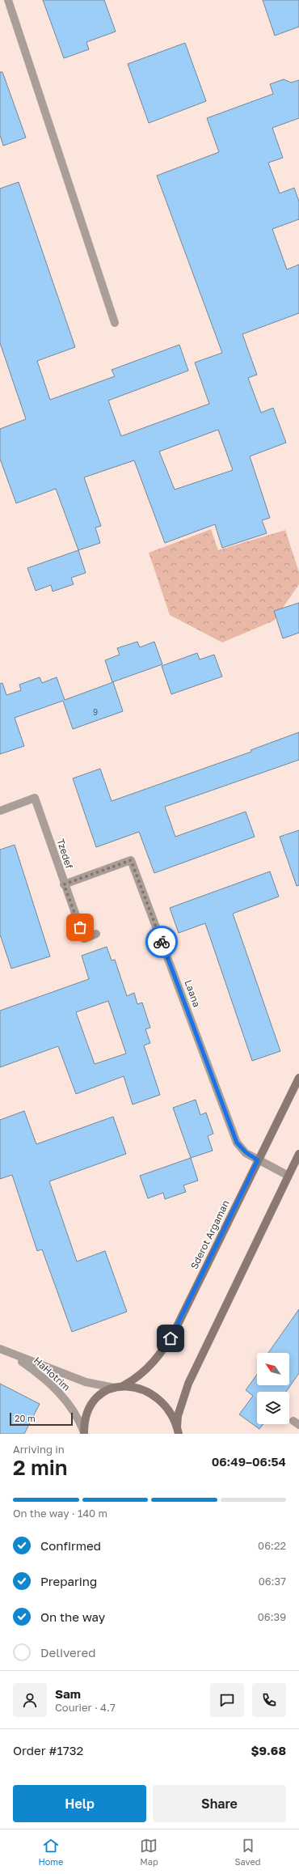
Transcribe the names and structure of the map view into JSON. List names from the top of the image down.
{
  "streets": {
    "street": [
      "Tzedef",
      "Laana",
      "Sderot Argaman",
      "HaHotrim"
    ]
  },
  "crossings": [
    ["Tzedef", "Laana"],
    ["Laana", "Sderot Argaman"]
  ],
  "house_numbers": ["9"],
  "scale_bar": "20 m",
  "north": "top left",
  "page": {
    "scale": "20 m",
    "heading": ["2 min", "Arriving in", "06:49–06:54"],
    "panel": [
      "Sam",
      "Courier · 4.7",
      "Order #1732",
      "$9.68"
    ],
    "bar": "On the way · 140 m",
    "list": [
      ["Confirmed", "06:22"],
      ["Preparing", "06:37"],
      ["On the way", "06:39"],
      "Delivered"
    ],
    "buttons": ["Help", "Share"],
    "tabs": ["Home", "Map", "Saved"]
  }
}
